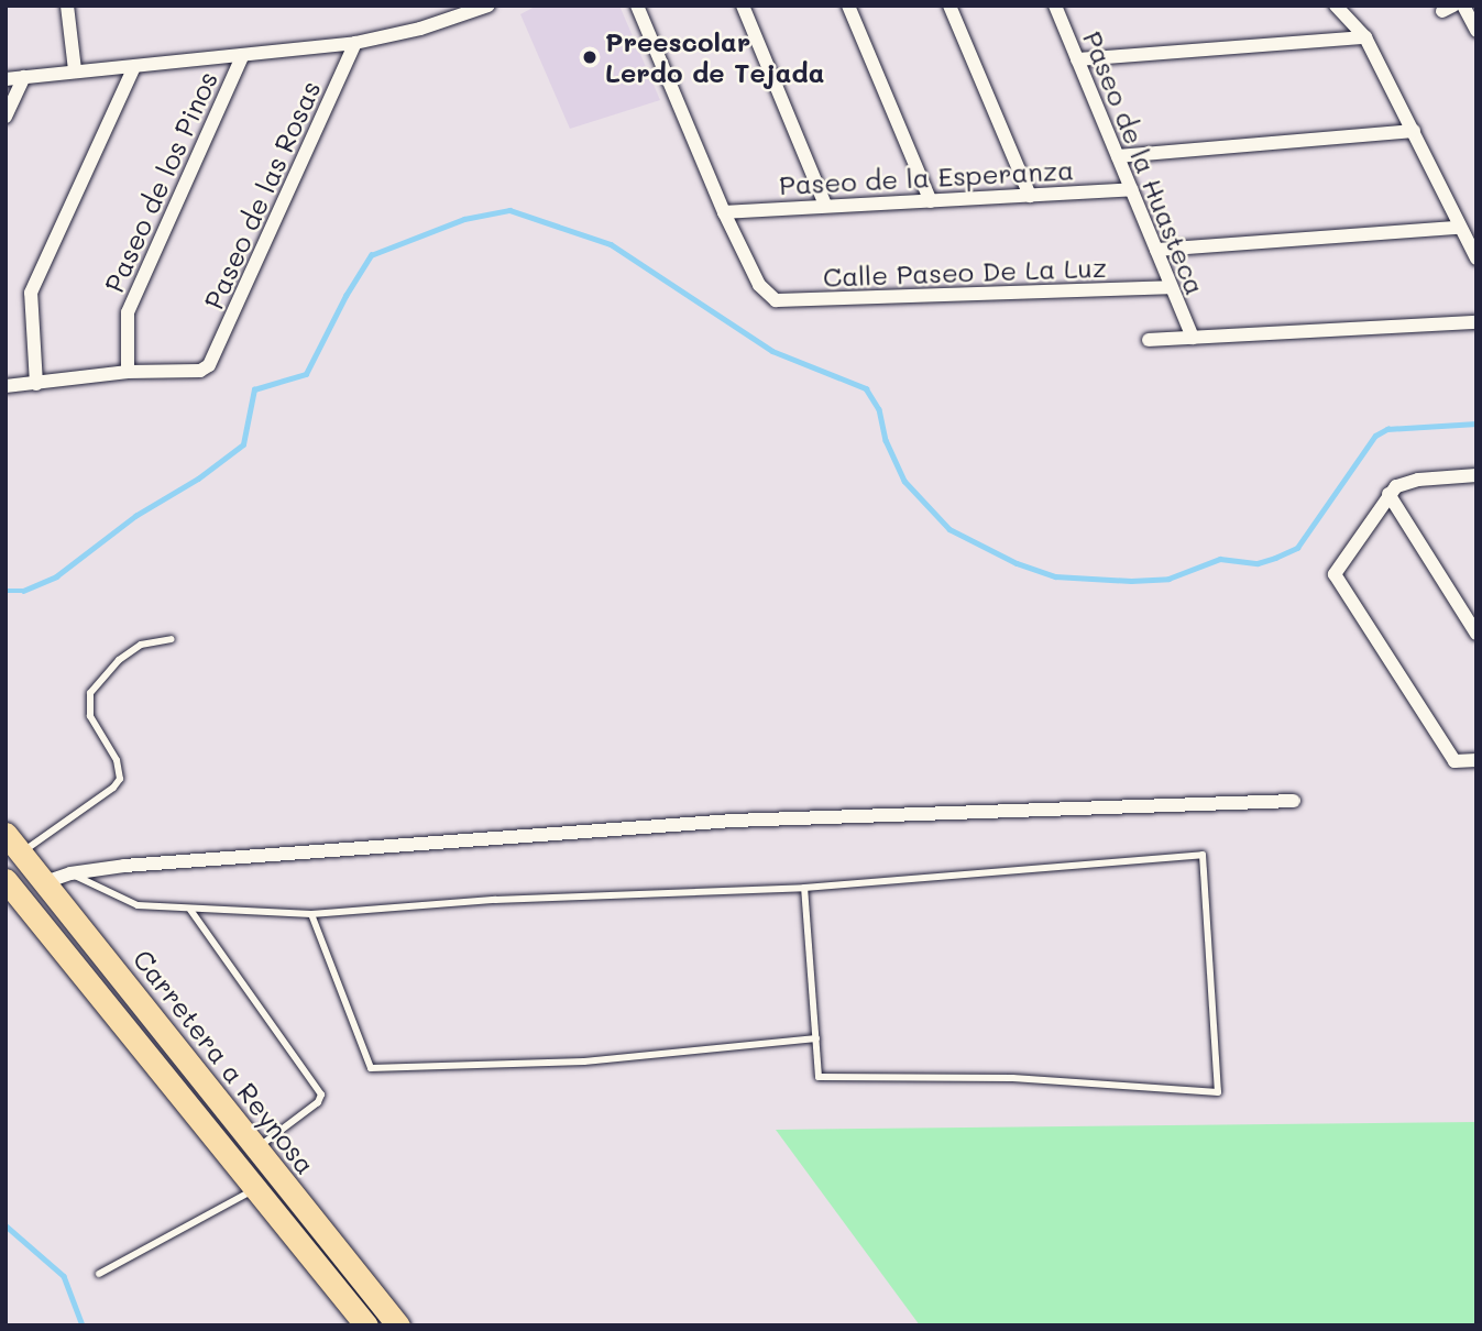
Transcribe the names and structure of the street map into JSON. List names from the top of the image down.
{
  "streets": {
    "main road": ["Carretera a Reynosa"],
    "street": [
      "Paseo de la Huasteca",
      "Paseo de la Esperanza",
      "Paseo de los Pinos",
      "Paseo de las Rosas",
      "Calle Paseo De La Luz"
    ]
  },
  "crossings": [
    ["Paseo de la Huasteca", "Paseo de la Esperanza"],
    ["Paseo de la Huasteca", "Calle Paseo De La Luz"],
    ["Paseo de la Esperanza", "Calle Paseo De La Luz"],
    ["Paseo de los Pinos", "Paseo de las Rosas"]
  ],
  "places": ["Preescolar Lerdo de Tejada"]
}
